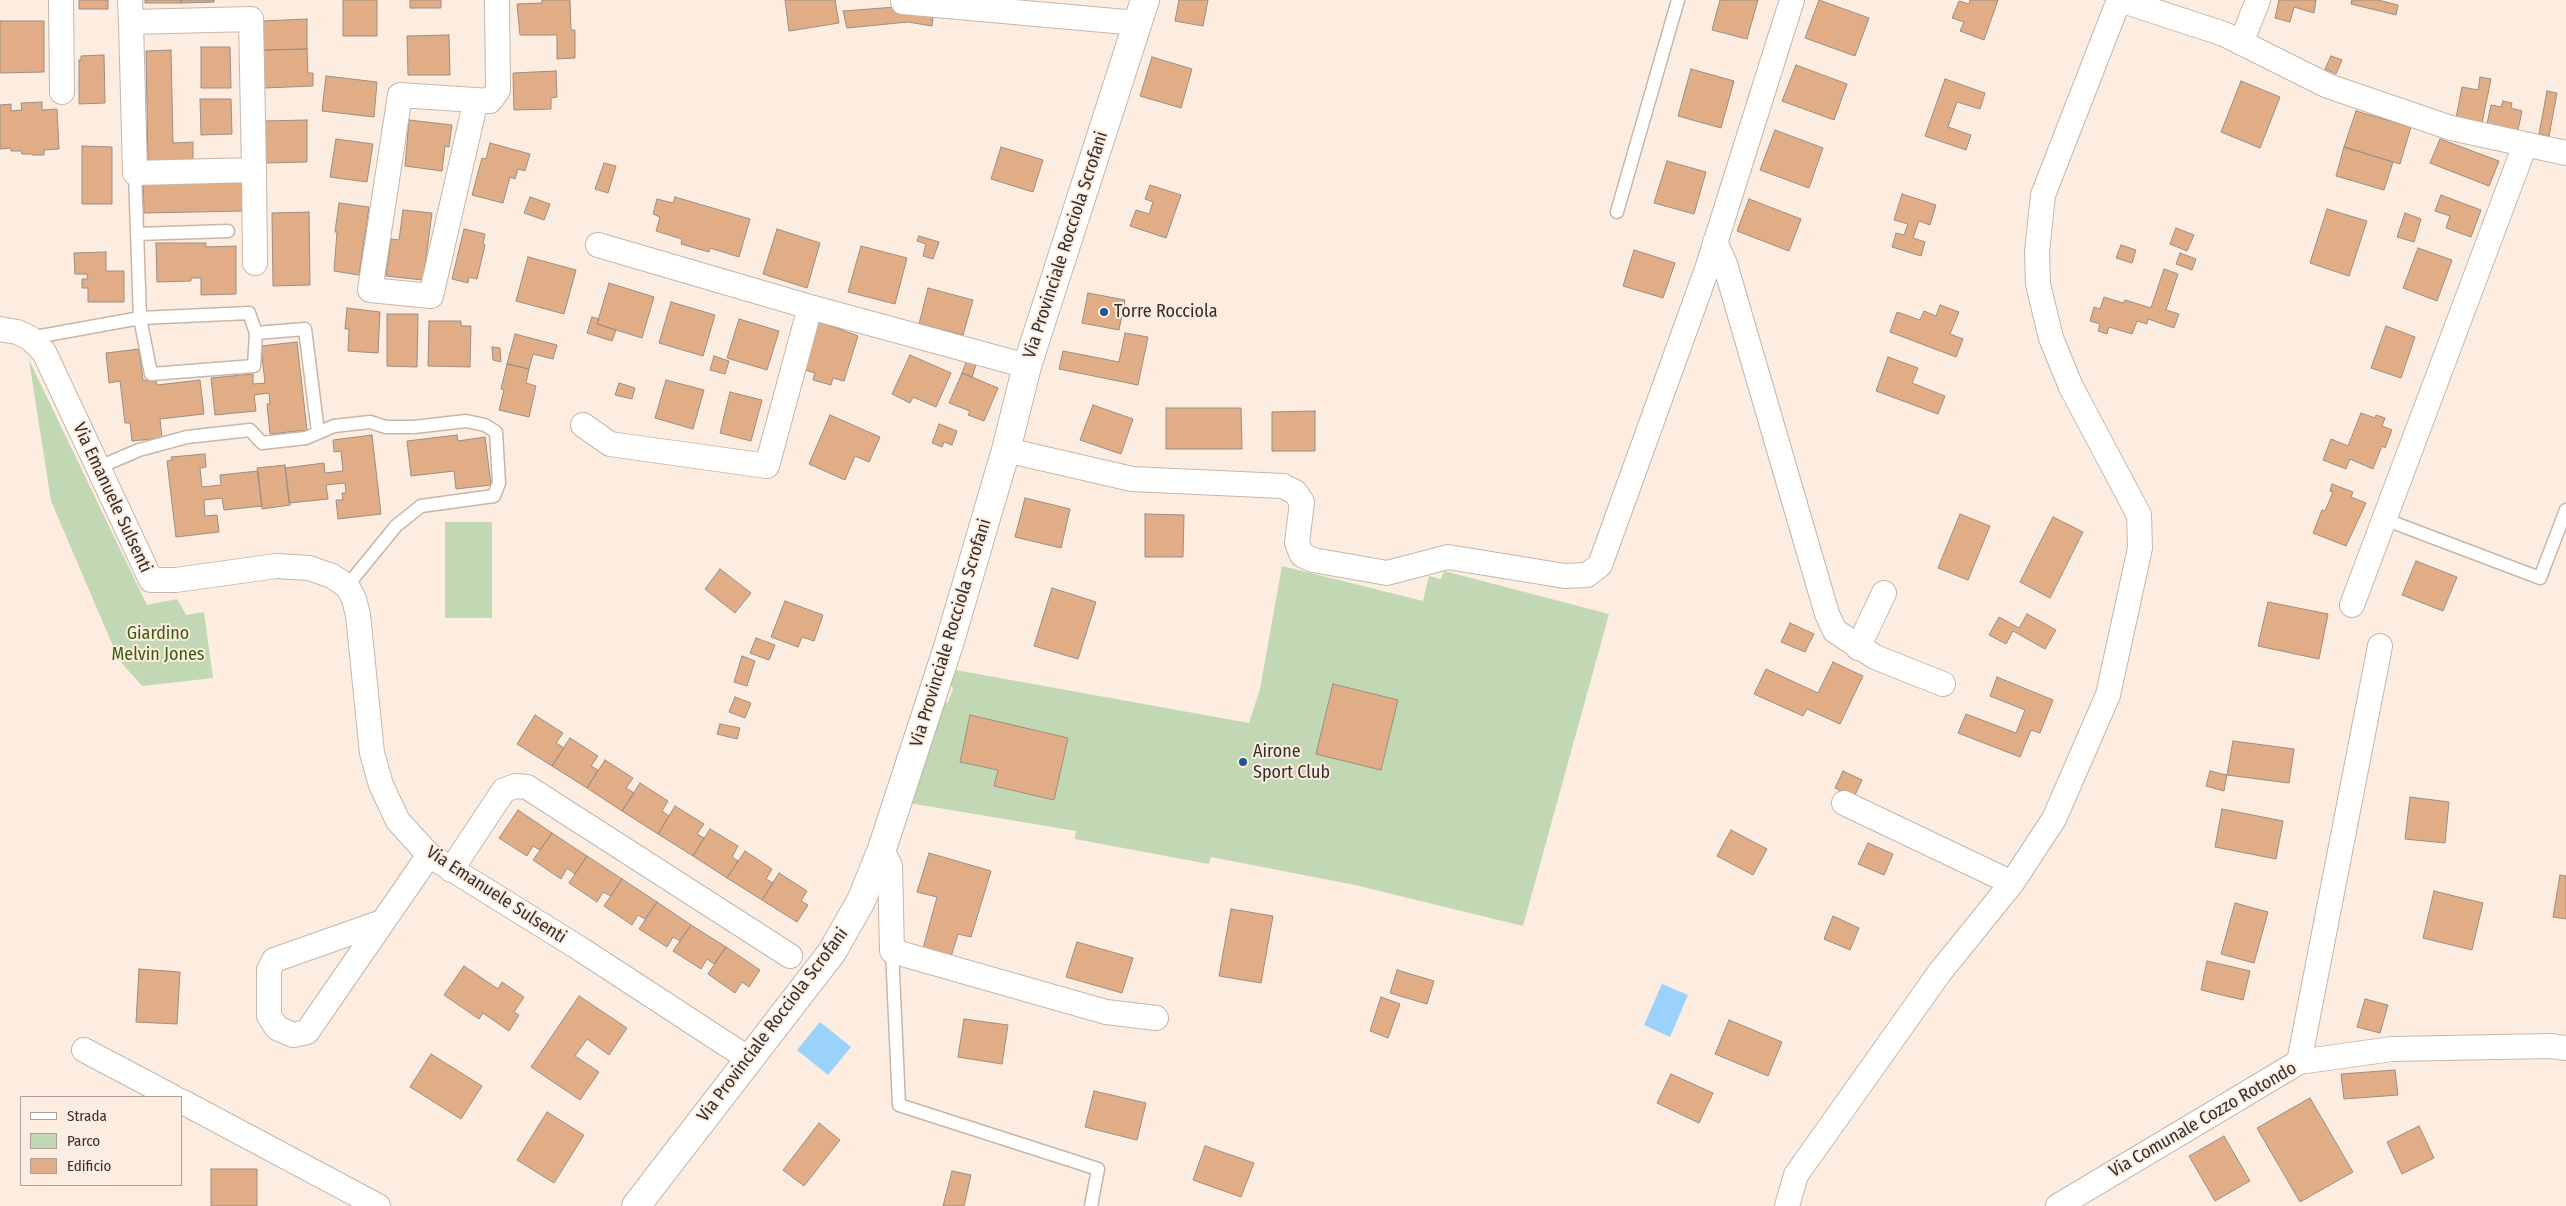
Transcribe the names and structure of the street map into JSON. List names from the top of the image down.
{
  "streets": {
    "street": ["Via Provinciale Rocciola Scrofani", "Via Emanuele Sulsenti", "Via Comunale Cozzo Rotondo"]
  },
  "crossings": [
    ["Via Provinciale Rocciola Scrofani", "Via Emanuele Sulsenti"]
  ],
  "parks": ["Giardino Melvin Jones"],
  "places": ["Torre Rocciola", "Airone Sport Club"],
  "legend": ["Strada", "Parco", "Edificio"]
}
